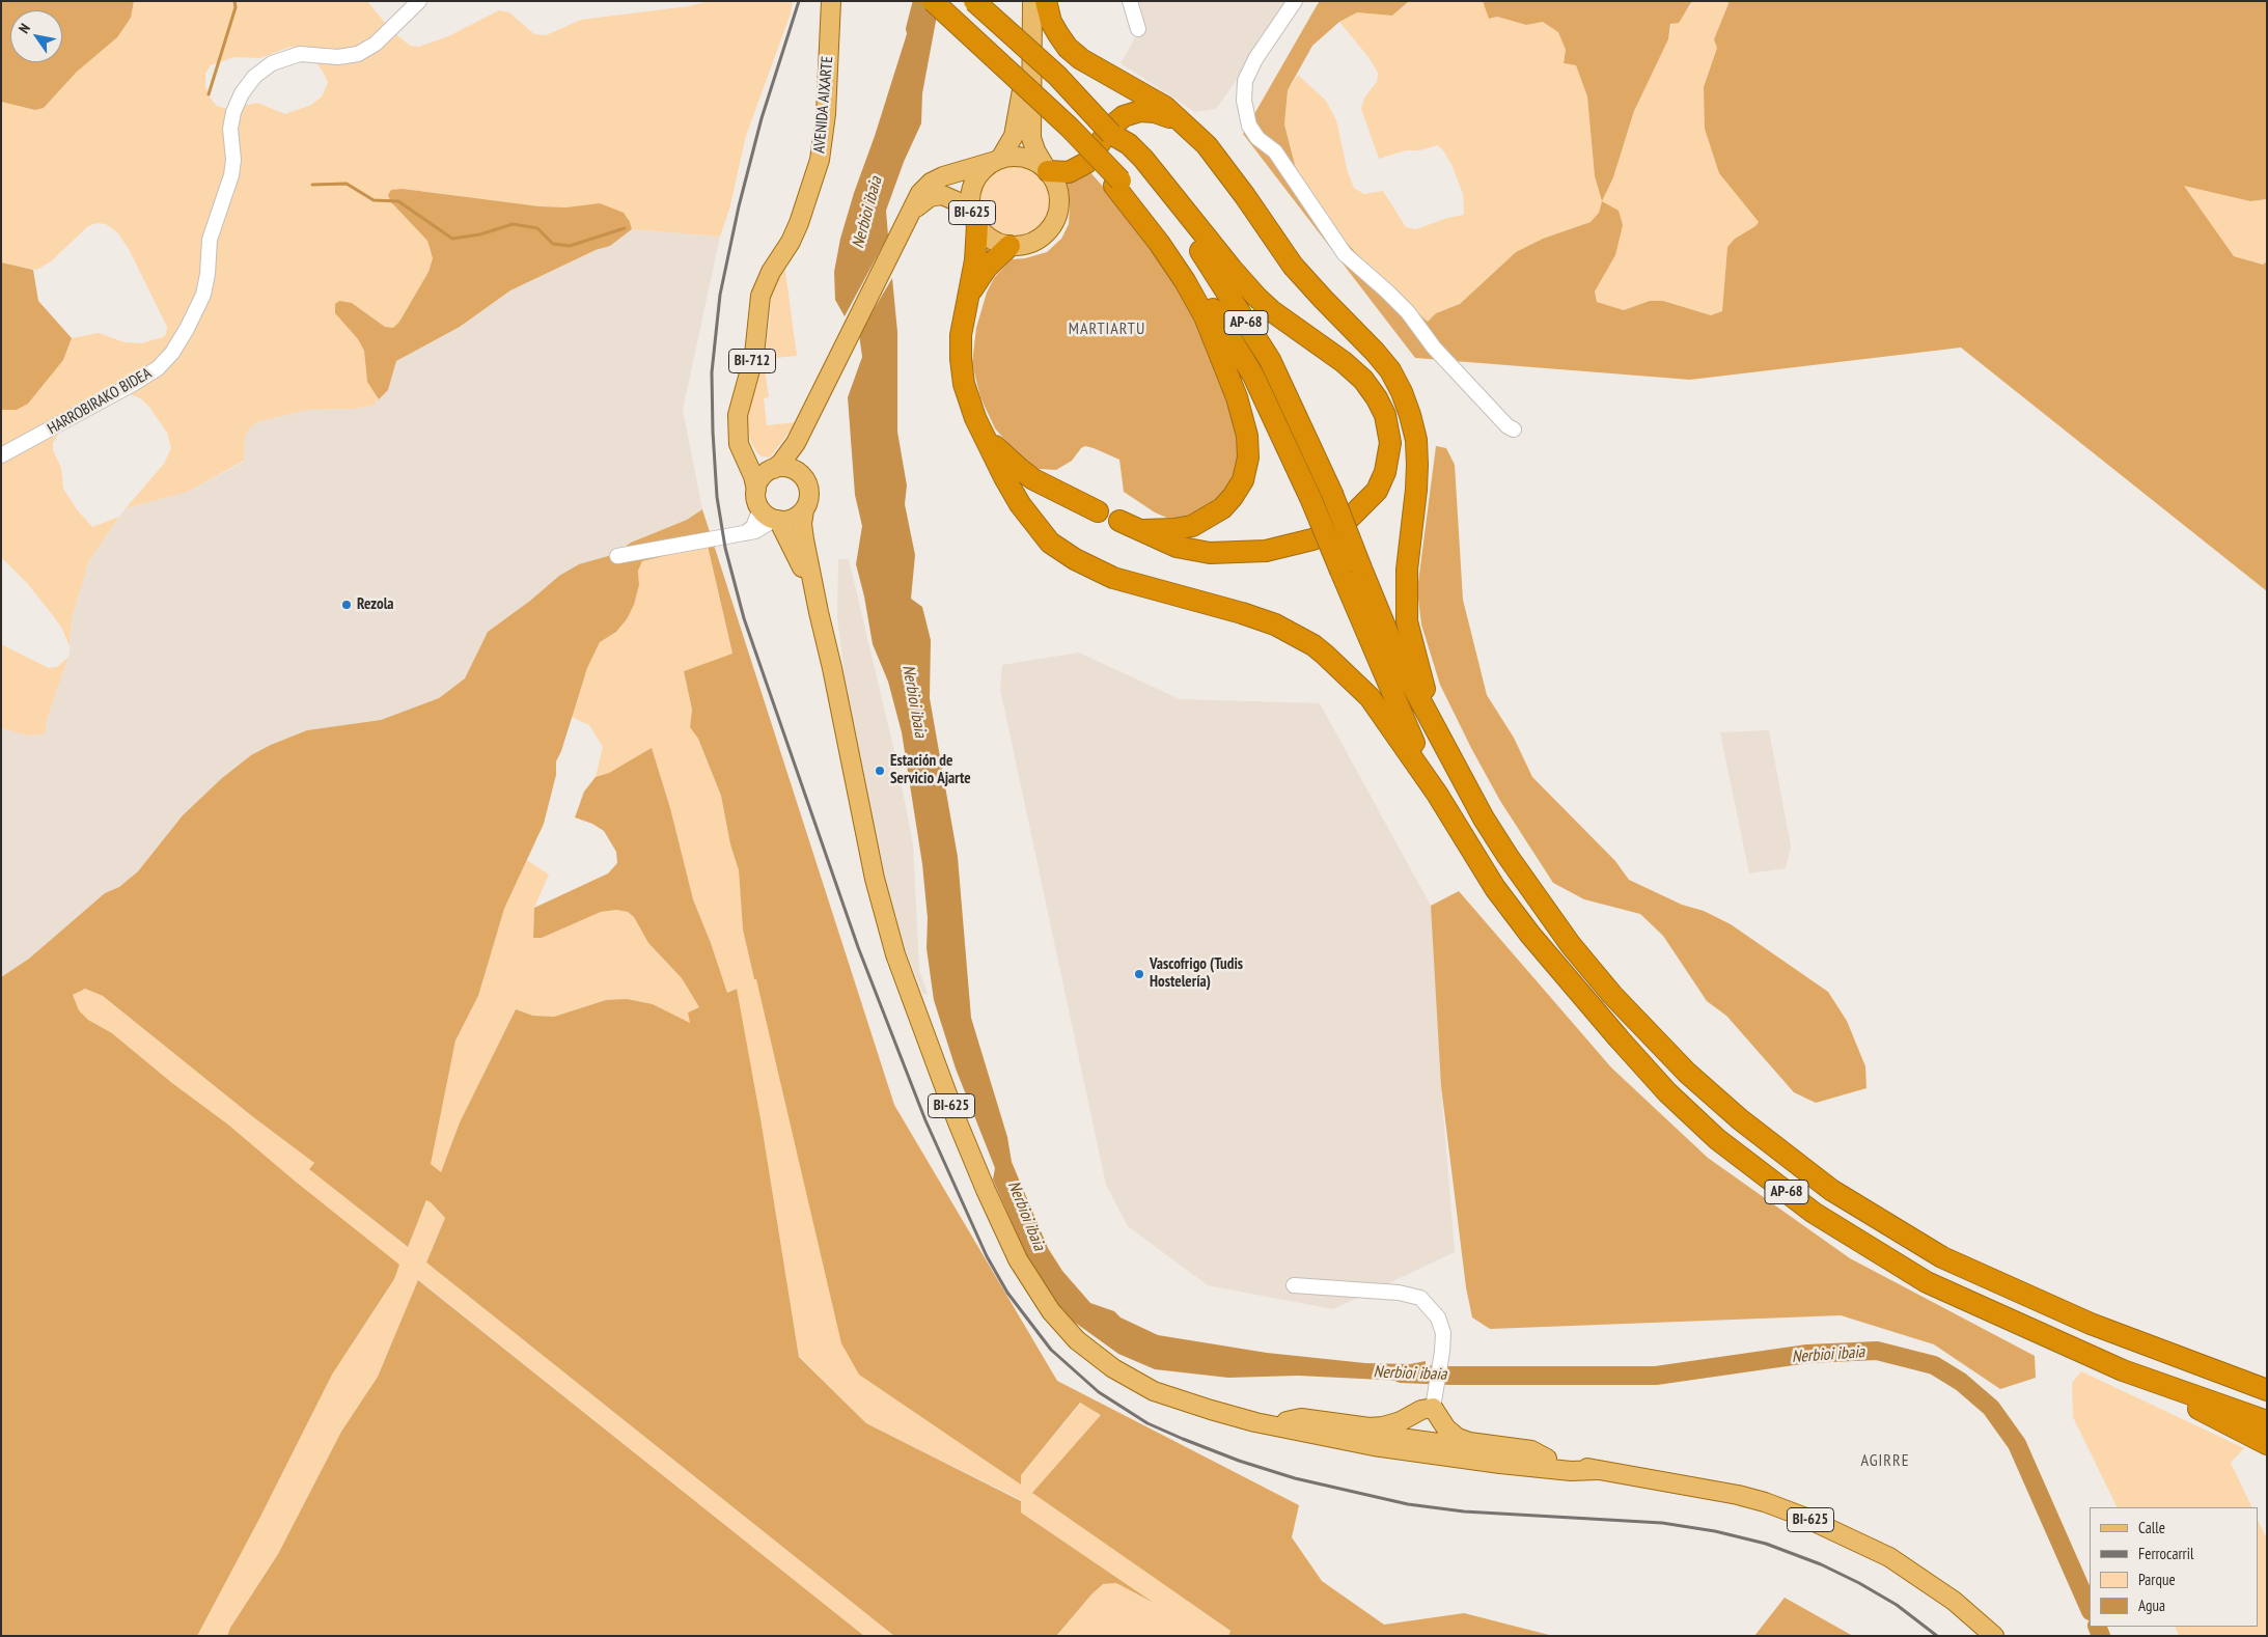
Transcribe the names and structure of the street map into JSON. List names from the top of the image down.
{
  "streets": {
    "highway": ["AP-68"],
    "main road": ["AVENIDA AIXARTE", "BI-625", "BI-712"],
    "street": ["HARROBIRAKO BIDEA"]
  },
  "districts": ["MARTIARTU", "AGIRRE"],
  "water": ["Nerbioi ibaia"],
  "places": ["Rezola", "Estación de Servicio Ajarte", "Vascofrigo (Tudis Hostelería)"],
  "legend": [
    "Calle",
    "Ferrocarril",
    "Parque",
    "Agua"
  ],
  "north": "top left"
}
